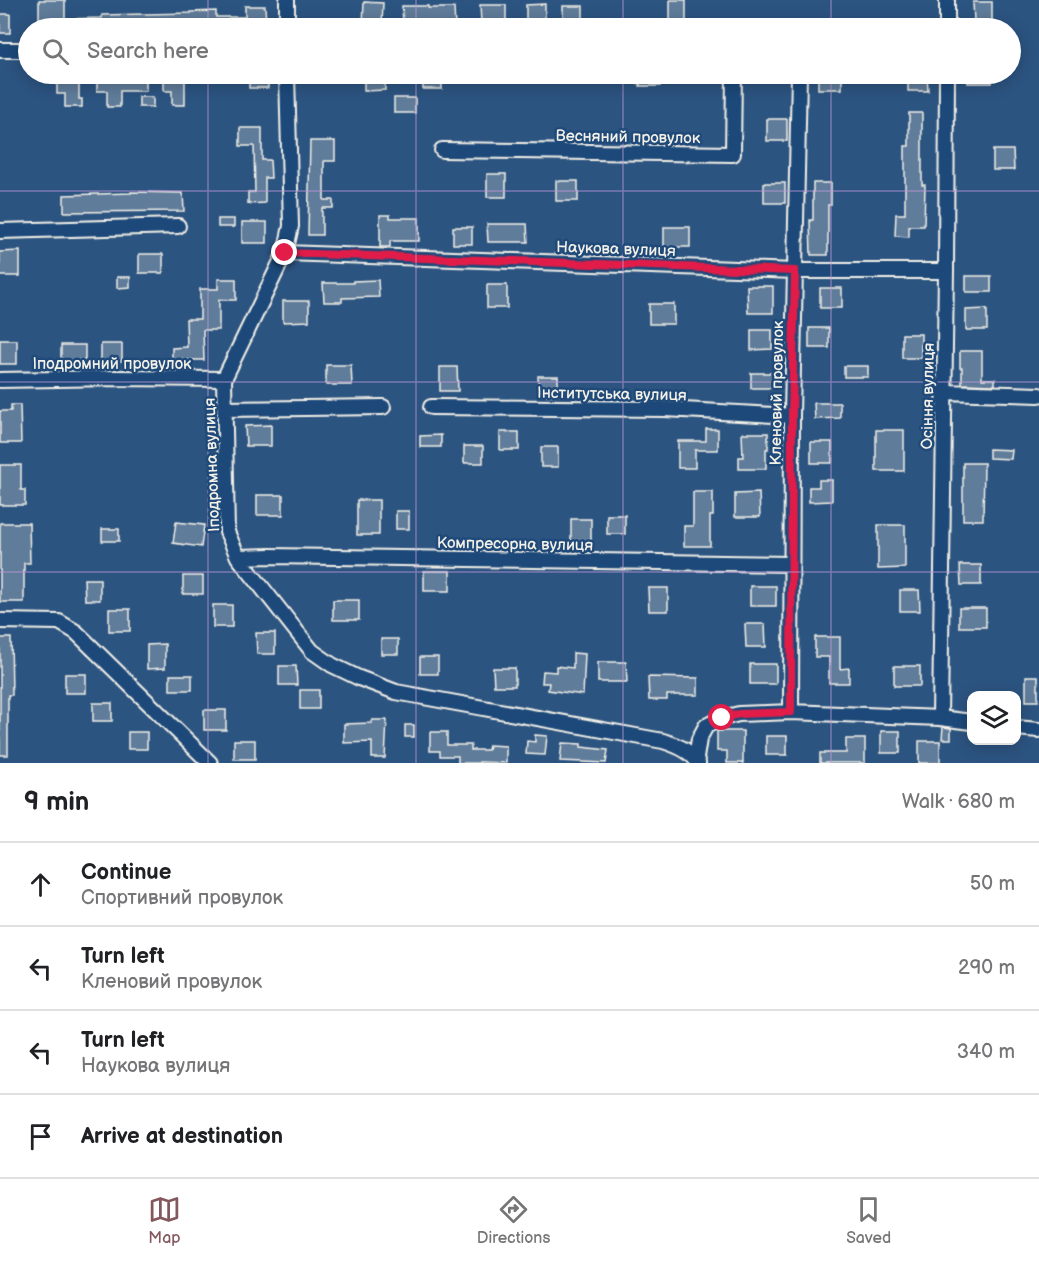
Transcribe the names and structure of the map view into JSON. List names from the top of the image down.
{
  "streets": {
    "street": [
      "Весняний провулок",
      "Наукова вулиця",
      "Іподромний провулок",
      "Інститутська вулиця",
      "Кленовий провулок",
      "Осіння вулиця",
      "Іподромна вулиця",
      "Компресорна вулиця"
    ]
  },
  "crossings": [
    ["Наукова вулиця", "Кленовий провулок"],
    ["Наукова вулиця", "Осіння вулиця"],
    ["Наукова вулиця", "Іподромна вулиця"],
    ["Іподромний провулок", "Іподромна вулиця"],
    ["Інститутська вулиця", "Кленовий провулок"],
    ["Кленовий провулок", "Компресорна вулиця"],
    ["Іподромна вулиця", "Компресорна вулиця"]
  ],
  "page": {
    "search": "Search here",
    "heading": ["9 min", "Walk · 680 m"],
    "list": [
      ["Continue", "Спортивний провулок", "50 m"],
      ["Turn left", "Кленовий провулок", "290 m"],
      ["Turn left", "Наукова вулиця", "340 m"],
      "Arrive at destination"
    ],
    "nav": ["Map", "Directions", "Saved"]
  }
}
